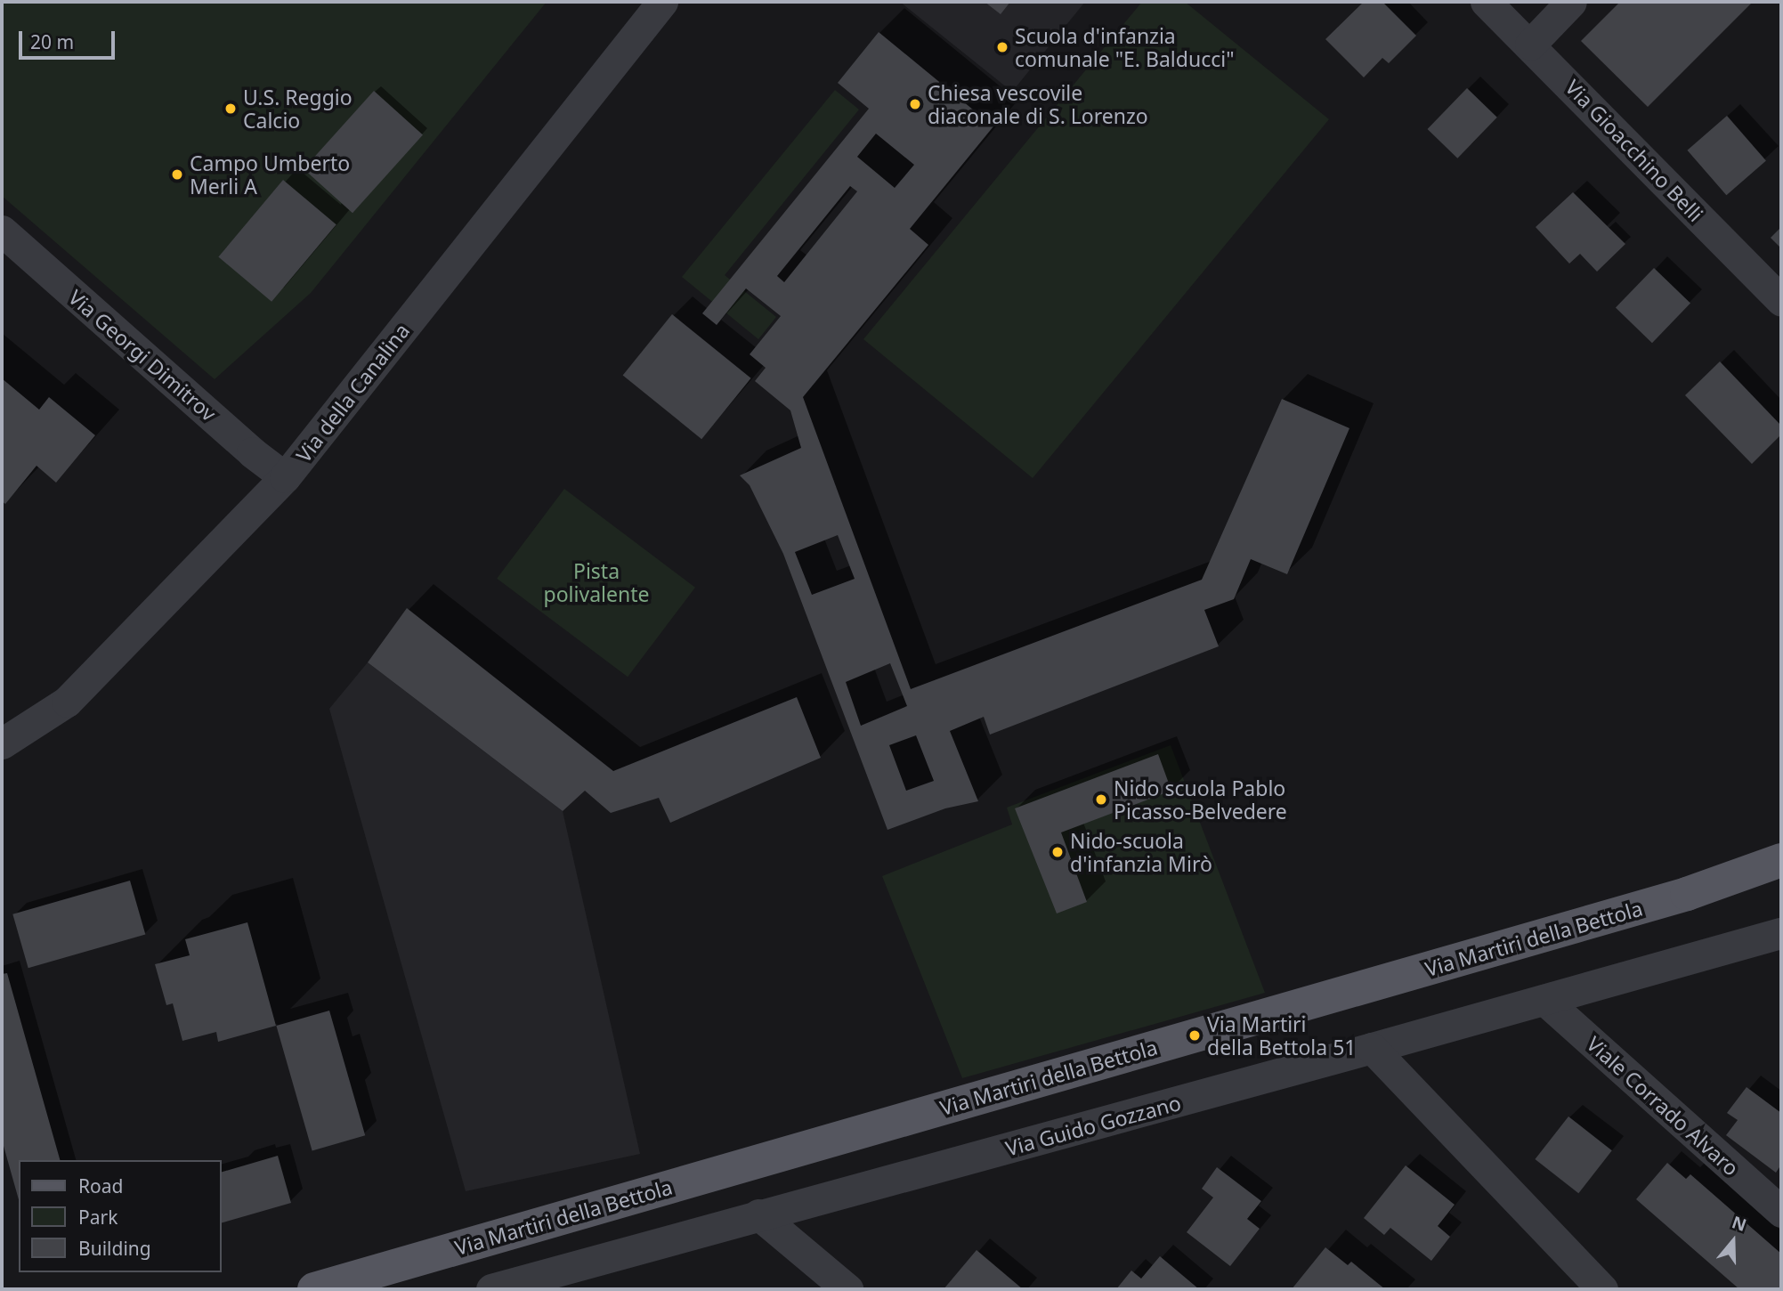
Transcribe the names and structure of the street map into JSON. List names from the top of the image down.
{
  "streets": {
    "main road": ["Via Martiri della Bettola"],
    "street": [
      "Via Gioacchino Belli",
      "Via Georgi Dimitrov",
      "Via della Canalina",
      "Viale Corrado Alvaro",
      "Via Guido Gozzano"
    ]
  },
  "crossings": [
    ["Via Georgi Dimitrov", "Via della Canalina"]
  ],
  "parks": ["Pista polivalente"],
  "places": [
    "Scuola d'infanzia comunale \"E. Balducci\"",
    "Chiesa vescovile diaconale di S. Lorenzo",
    "U.S. Reggio Calcio",
    "Campo Umberto Merli A",
    "Nido scuola Pablo Picasso-Belvedere",
    "Nido-scuola d'infanzia Mirò",
    "Via Martiri della Bettola 51"
  ],
  "legend": ["Road", "Park", "Building"],
  "scale_bar": "20 m",
  "north": "top"
}
